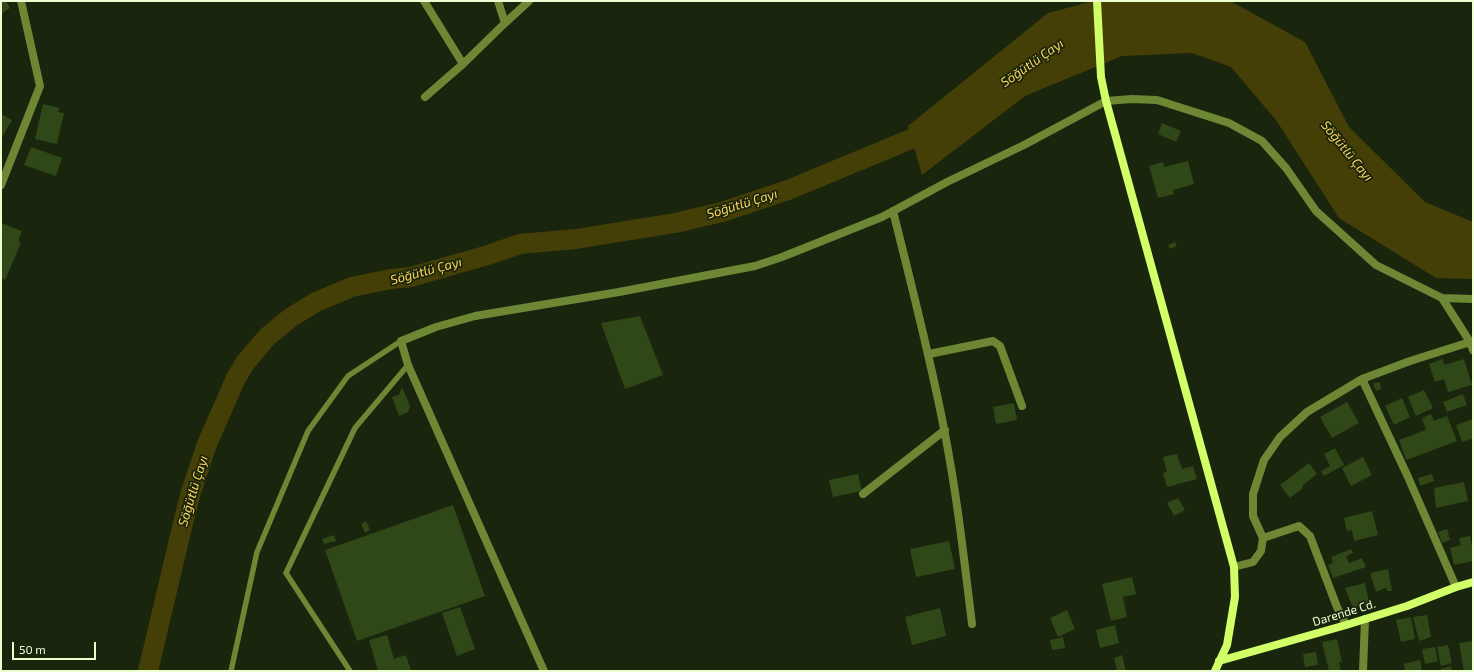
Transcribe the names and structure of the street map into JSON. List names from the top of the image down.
{
  "streets": {
    "main road": ["Darende Cd."]
  },
  "water": ["Söğütlü Çayı"],
  "scale_bar": "50 m"
}
